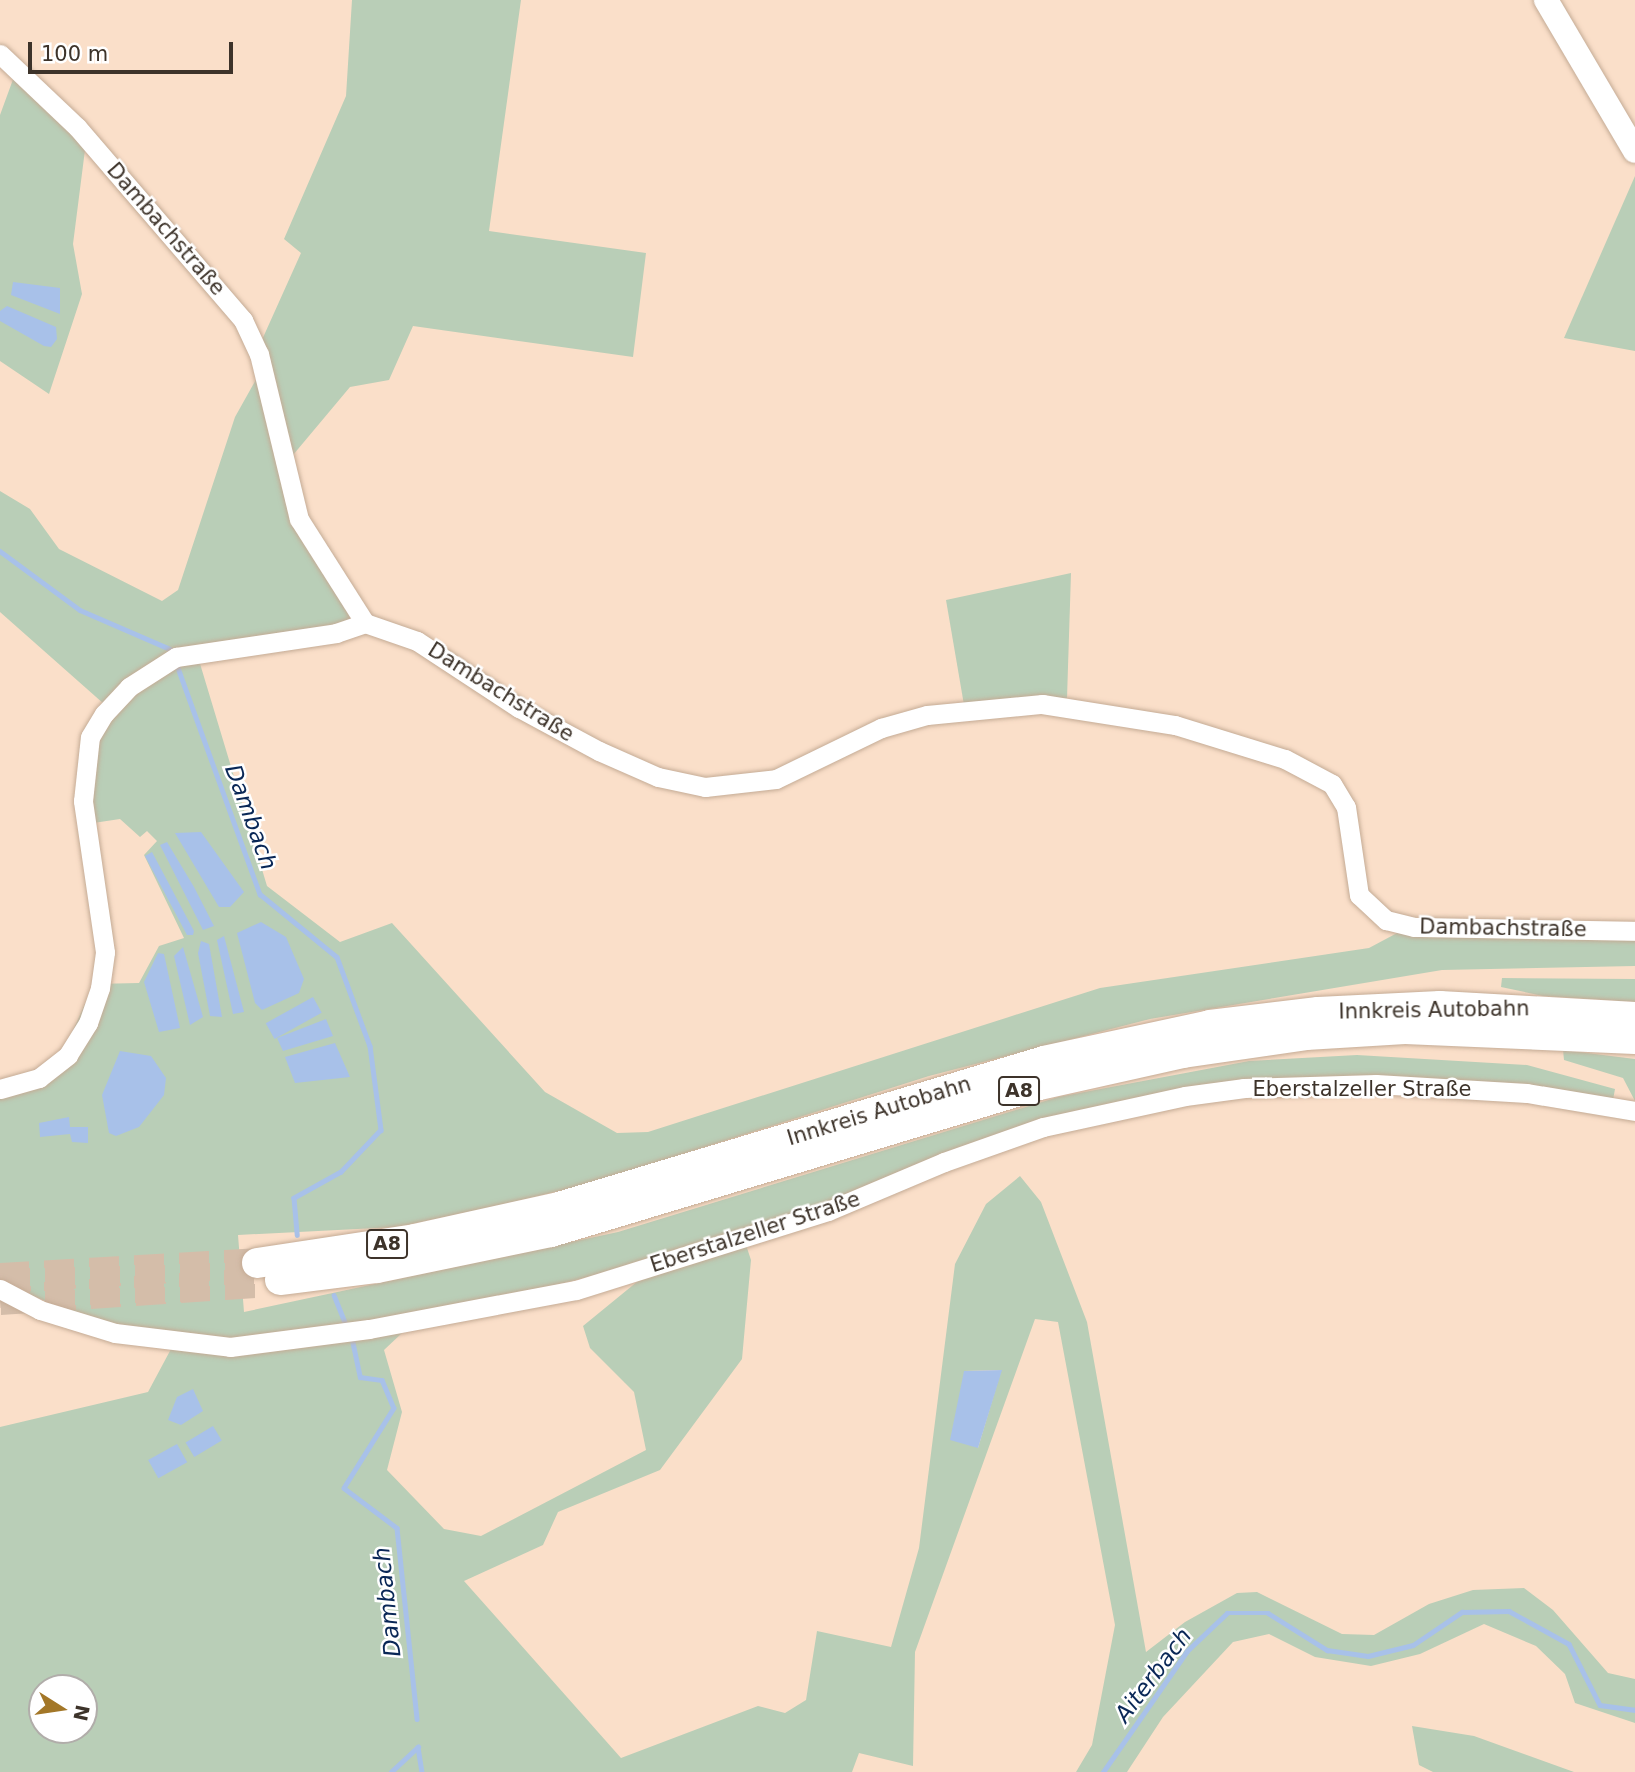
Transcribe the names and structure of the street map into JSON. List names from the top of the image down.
{
  "streets": {
    "highway": ["Innkreis Autobahn", "A8"],
    "street": ["Dambachstraße", "Eberstalzeller Straße"]
  },
  "water": ["Dambach", "Aiterbach"],
  "scale_bar": "100 m",
  "north": "right"
}
